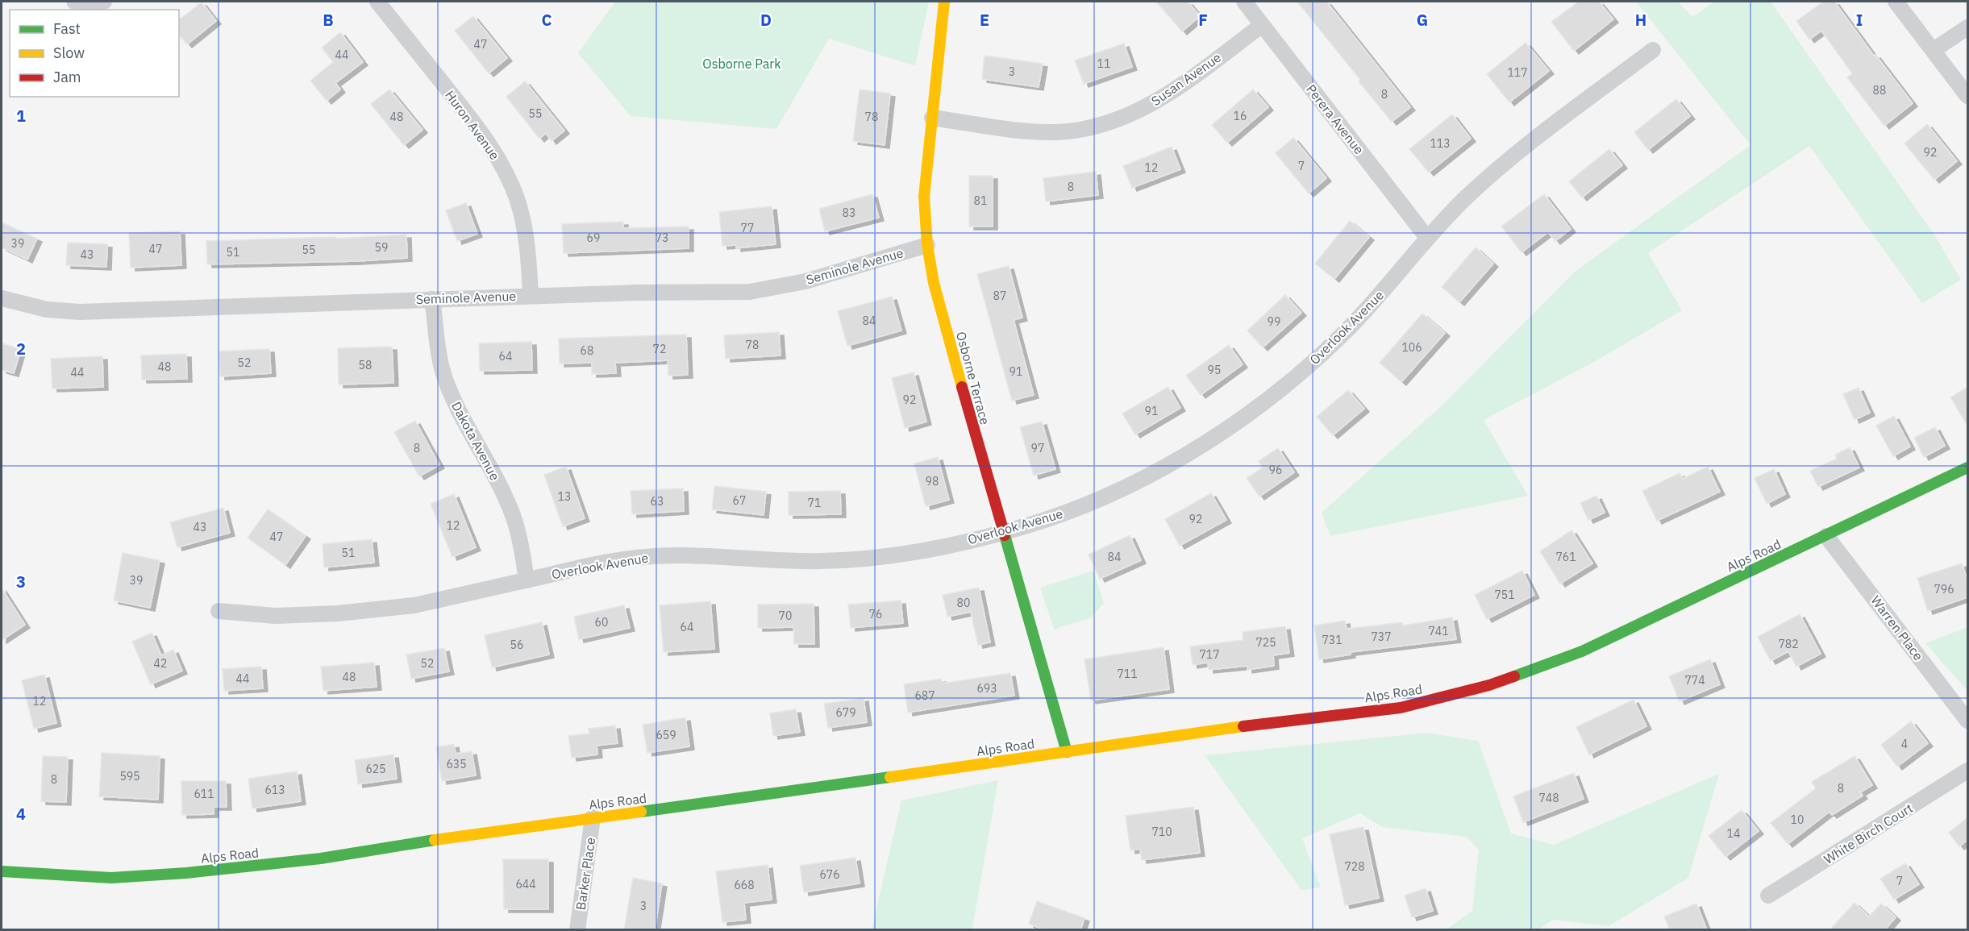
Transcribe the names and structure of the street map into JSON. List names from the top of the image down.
{
  "streets": {
    "main road": ["Osborne Terrace", "Alps Road"],
    "street": [
      "Susan Avenue",
      "Perera Avenue",
      "Huron Avenue",
      "Seminole Avenue",
      "Overlook Avenue",
      "Dakota Avenue",
      "Warren Place",
      "White Birch Court",
      "Barker Place"
    ]
  },
  "crossings": [
    ["Susan Avenue", "Perera Avenue"],
    ["Susan Avenue", "Osborne Terrace"],
    ["Perera Avenue", "Overlook Avenue"],
    ["Huron Avenue", "Seminole Avenue"],
    ["Seminole Avenue", "Osborne Terrace"],
    ["Seminole Avenue", "Dakota Avenue"],
    ["Overlook Avenue", "Osborne Terrace"],
    ["Overlook Avenue", "Dakota Avenue"],
    ["Osborne Terrace", "Alps Road"],
    ["Alps Road", "Warren Place"],
    ["Alps Road", "Barker Place"]
  ],
  "parks": ["Osborne Park"],
  "house_numbers": [
    "47",
    "44",
    "11",
    "3",
    "117",
    "88",
    "8",
    "55",
    "16",
    "48",
    "78",
    "113",
    "92",
    "7",
    "12",
    "8",
    "81",
    "83",
    "77",
    "69",
    "73",
    "39",
    "59",
    "47",
    "55",
    "51",
    "43",
    "87",
    "84",
    "99",
    "78",
    "106",
    "72",
    "68",
    "64",
    "52",
    "58",
    "48",
    "95",
    "91",
    "44",
    "92",
    "91",
    "8",
    "97",
    "96",
    "98",
    "13",
    "67",
    "63",
    "71",
    "92",
    "12",
    "43",
    "47",
    "51",
    "84",
    "761",
    "39",
    "796",
    "751",
    "80",
    "76",
    "70",
    "60",
    "64",
    "741",
    "737",
    "731",
    "725",
    "782",
    "56",
    "717",
    "42",
    "52",
    "711",
    "48",
    "44",
    "774",
    "693",
    "687",
    "12",
    "679",
    "659",
    "4",
    "635",
    "625",
    "595",
    "8",
    "8",
    "613",
    "611",
    "748",
    "10",
    "710",
    "14",
    "728",
    "676",
    "7",
    "644",
    "668",
    "3"
  ],
  "legend": ["Fast", "Slow", "Jam"],
  "grid": {
    "columns": [
      "B",
      "C",
      "D",
      "E",
      "F",
      "G",
      "H",
      "I"
    ],
    "rows": [
      "1",
      "2",
      "3",
      "4"
    ]
  }
}
